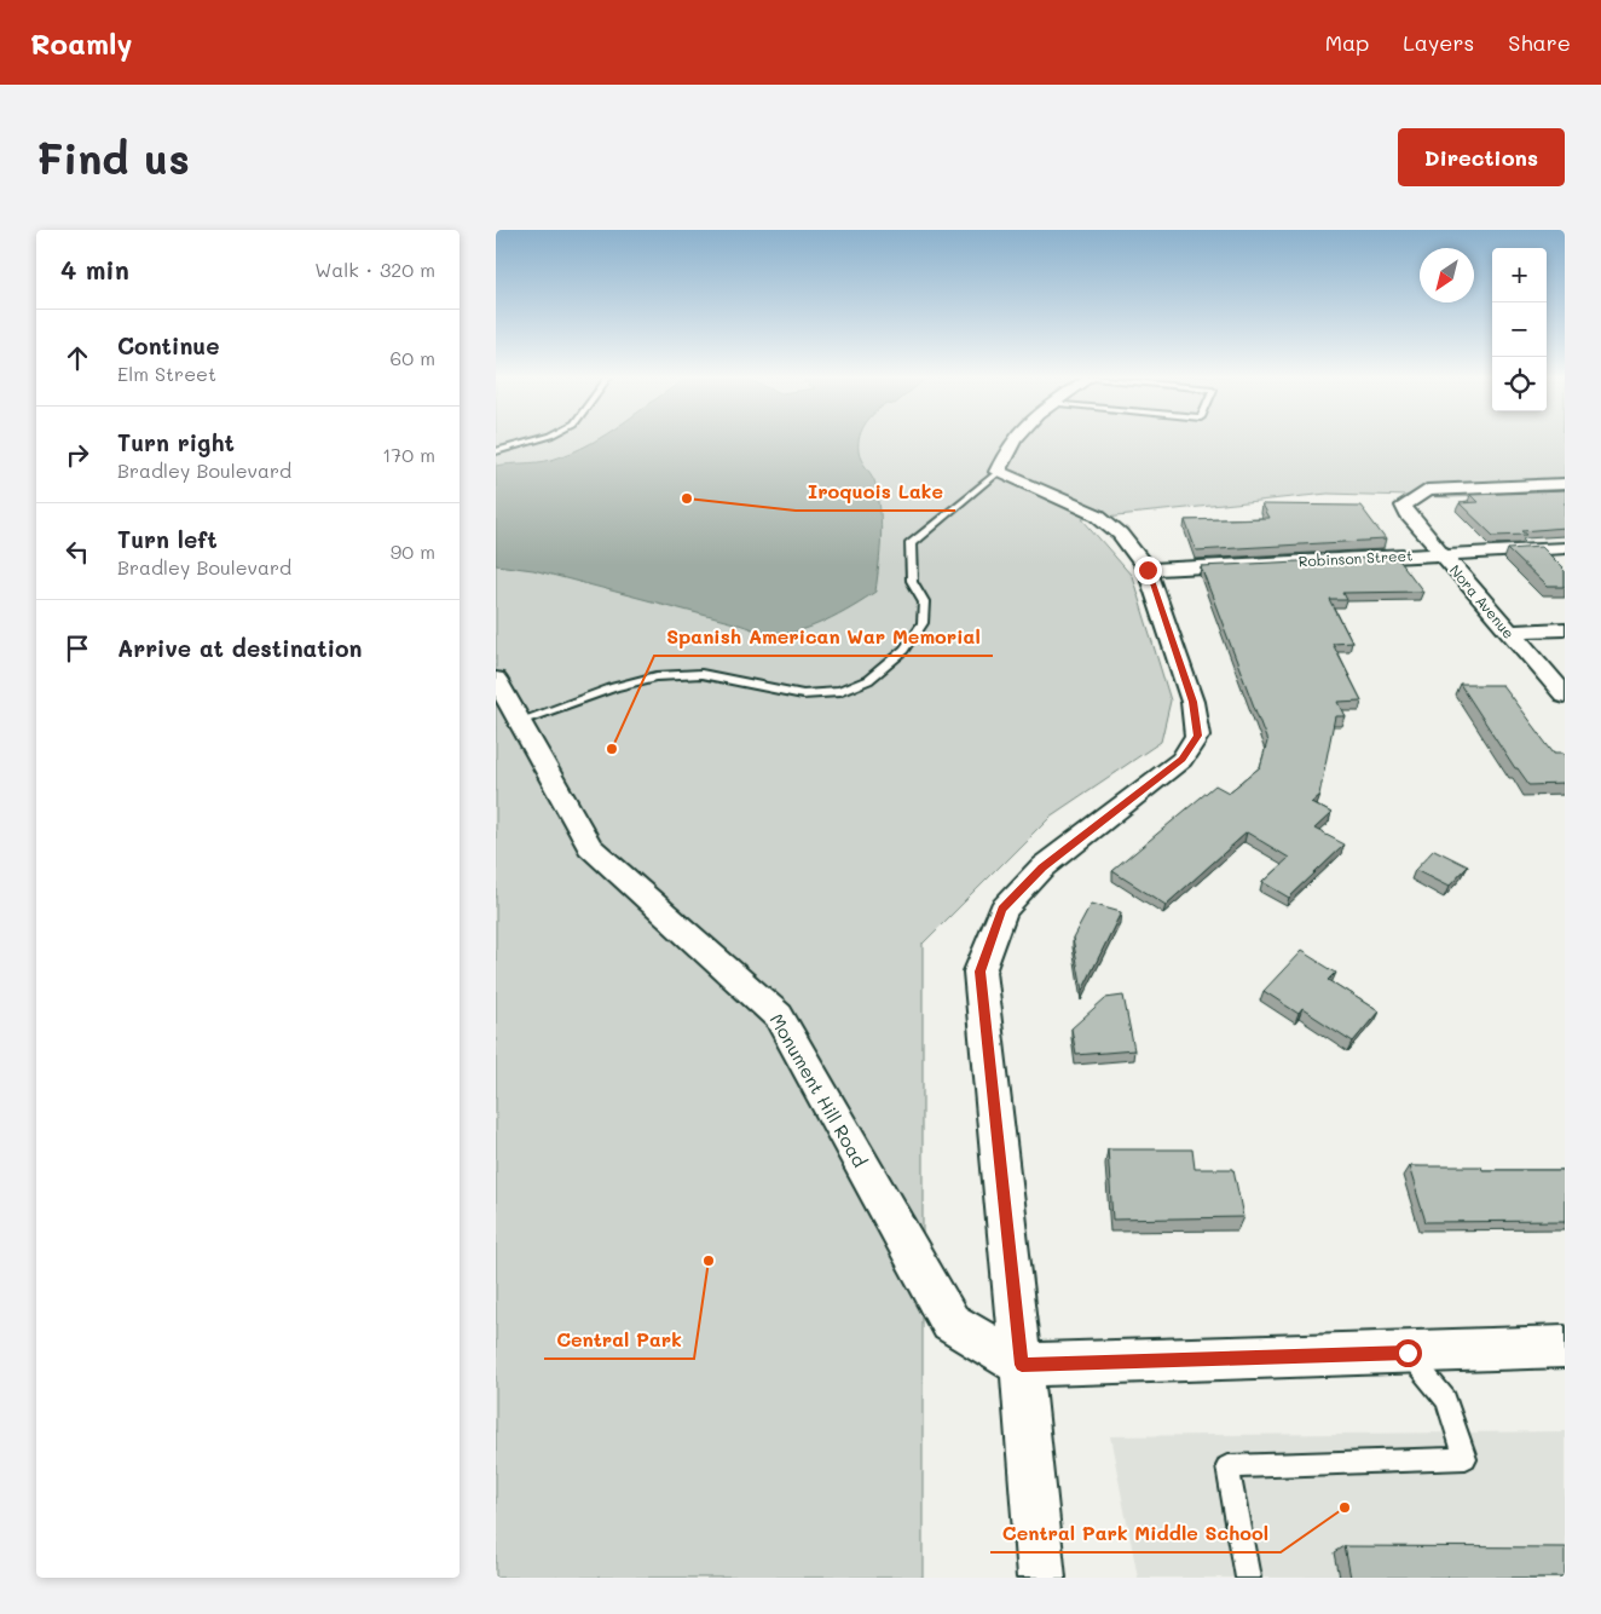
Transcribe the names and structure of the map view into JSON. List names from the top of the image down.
{
  "streets": {
    "street": ["Robinson Street", "Nora Avenue", "Monument Hill Road"]
  },
  "crossings": [
    ["Robinson Street", "Nora Avenue"]
  ],
  "places": [
    "Iroquois Lake",
    "Spanish American War Memorial",
    "Central Park",
    "Central Park Middle School"
  ],
  "north": "bottom left",
  "page": {
    "header": "Roamly",
    "nav": ["Map", "Layers", "Share"],
    "buttons": "Directions",
    "title": "Find us",
    "heading": ["4 min", "Walk · 320 m"],
    "map_buttons": ["+", "−"],
    "list": [
      ["Continue", "Elm Street", "60 m"],
      ["Turn right", "Bradley Boulevard", "170 m"],
      ["Turn left", "Bradley Boulevard", "90 m"],
      "Arrive at destination"
    ]
  }
}
